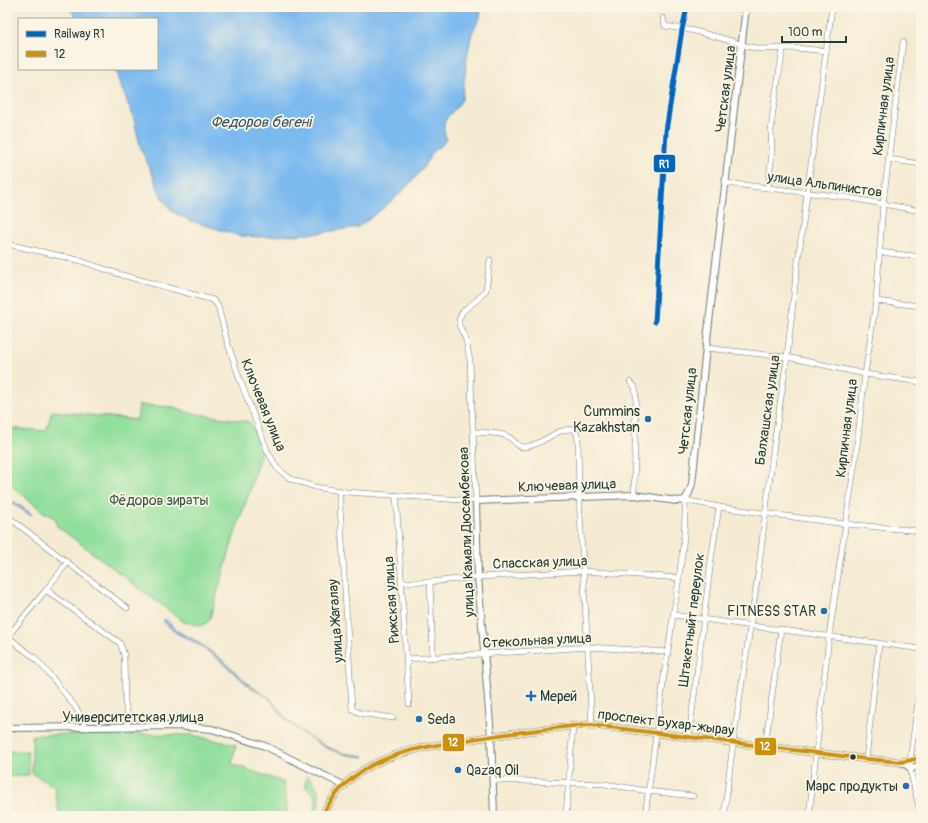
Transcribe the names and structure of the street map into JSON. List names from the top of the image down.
{
  "streets": {
    "main road": [
      "Четская улица",
      "Ключевая улица",
      "улица Камали Дюсембекова",
      "Университетская улица",
      "проспект Бухар-жырау"
    ],
    "street": [
      "Кирпичная улица",
      "улица Альпинистов",
      "Балхашская улица",
      "Спасская улица",
      "Рижская улица",
      "Штакетныйт переулок",
      "улица Жагалау",
      "Стекольная улица"
    ]
  },
  "crossings": [
    ["Четская улица", "улица Альпинистов"],
    ["Четская улица", "Ключевая улица"],
    ["Четская улица", "Спасская улица"],
    ["Четская улица", "Стекольная улица"],
    ["Четская улица", "проспект Бухар-жырау"],
    ["Кирпичная улица", "улица Альпинистов"],
    ["Кирпичная улица", "Ключевая улица"],
    ["Кирпичная улица", "проспект Бухар-жырау"],
    ["улица Альпинистов", "Балхашская улица"],
    ["Ключевая улица", "Балхашская улица"],
    ["Ключевая улица", "улица Камали Дюсембекова"],
    ["Ключевая улица", "Рижская улица"],
    ["Ключевая улица", "Штакетныйт переулок"],
    ["Ключевая улица", "улица Жагалау"],
    ["Балхашская улица", "проспект Бухар-жырау"],
    ["улица Камали Дюсембекова", "Спасская улица"],
    ["улица Камали Дюсембекова", "Стекольная улица"],
    ["улица Камали Дюсембекова", "проспект Бухар-жырау"],
    ["Спасская улица", "Рижская улица"],
    ["Рижская улица", "Стекольная улица"],
    ["Штакетныйт переулок", "проспект Бухар-жырау"],
    ["Университетская улица", "проспект Бухар-жырау"]
  ],
  "water": ["Федоров бөгені"],
  "parks": ["Фёдоров зираты"],
  "places": {
    "other": [
      "Cummins Kazakhstan",
      "FITNESS STAR",
      "Seda",
      "Qazaq Oil",
      "Марс продукты"
    ],
    "health": ["Мерей"]
  },
  "lines": ["rail line R1", "transit line 12"],
  "legend": ["Railway R1", "12"],
  "scale_bar": "100 m"
}
